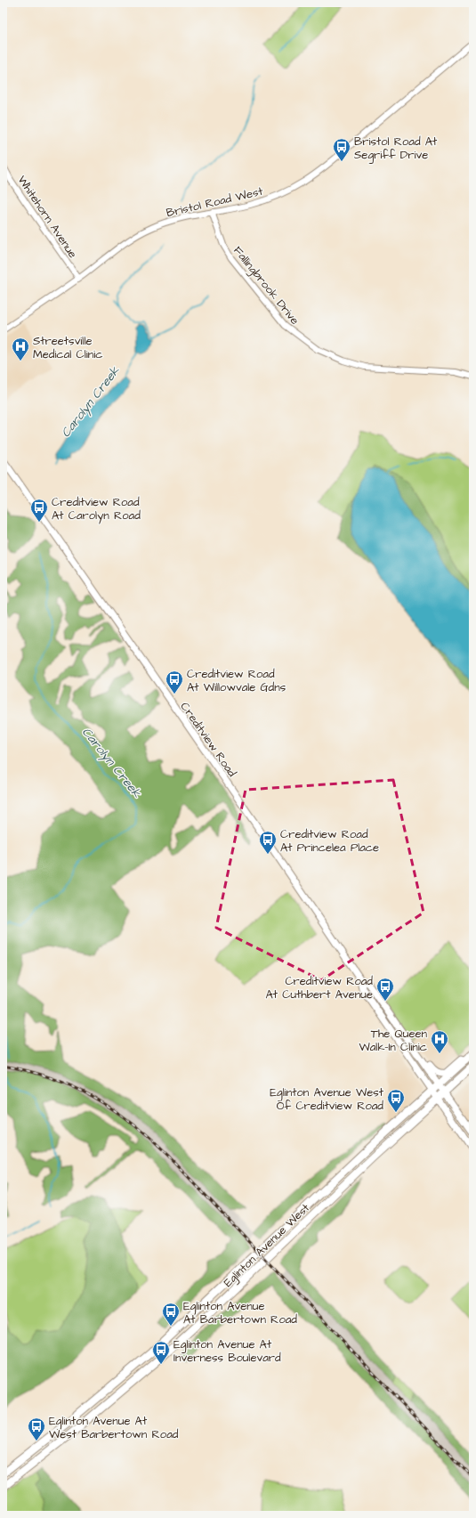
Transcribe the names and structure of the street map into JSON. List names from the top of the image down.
{
  "streets": {
    "main road": ["Creditview Road", "Eglinton Avenue West"],
    "street": ["Bristol Road West", "Whitehorn Avenue", "Fallingbrook Drive"]
  },
  "crossings": [
    ["Bristol Road West", "Whitehorn Avenue"],
    ["Bristol Road West", "Fallingbrook Drive"],
    ["Creditview Road", "Eglinton Avenue West"]
  ],
  "water": ["Carolyn Creek"],
  "places": {
    "bus stop": [
      "Bristol Road At Segriff Drive",
      "Creditview Road At Carolyn Road",
      "Creditview Road At Willowvale Gdns",
      "Creditview Road At Princelea Place",
      "Creditview Road At Cuthbert Avenue",
      "Eglinton Avenue West Of Creditview Road",
      "Eglinton Avenue At Barbertown Road",
      "Eglinton Avenue At Inverness Boulevard",
      "Eglinton Avenue At West Barbertown Road"
    ],
    "hospital": ["Streetsville Medical Clinic", "The Queen Walk-In Clinic"]
  }
}
